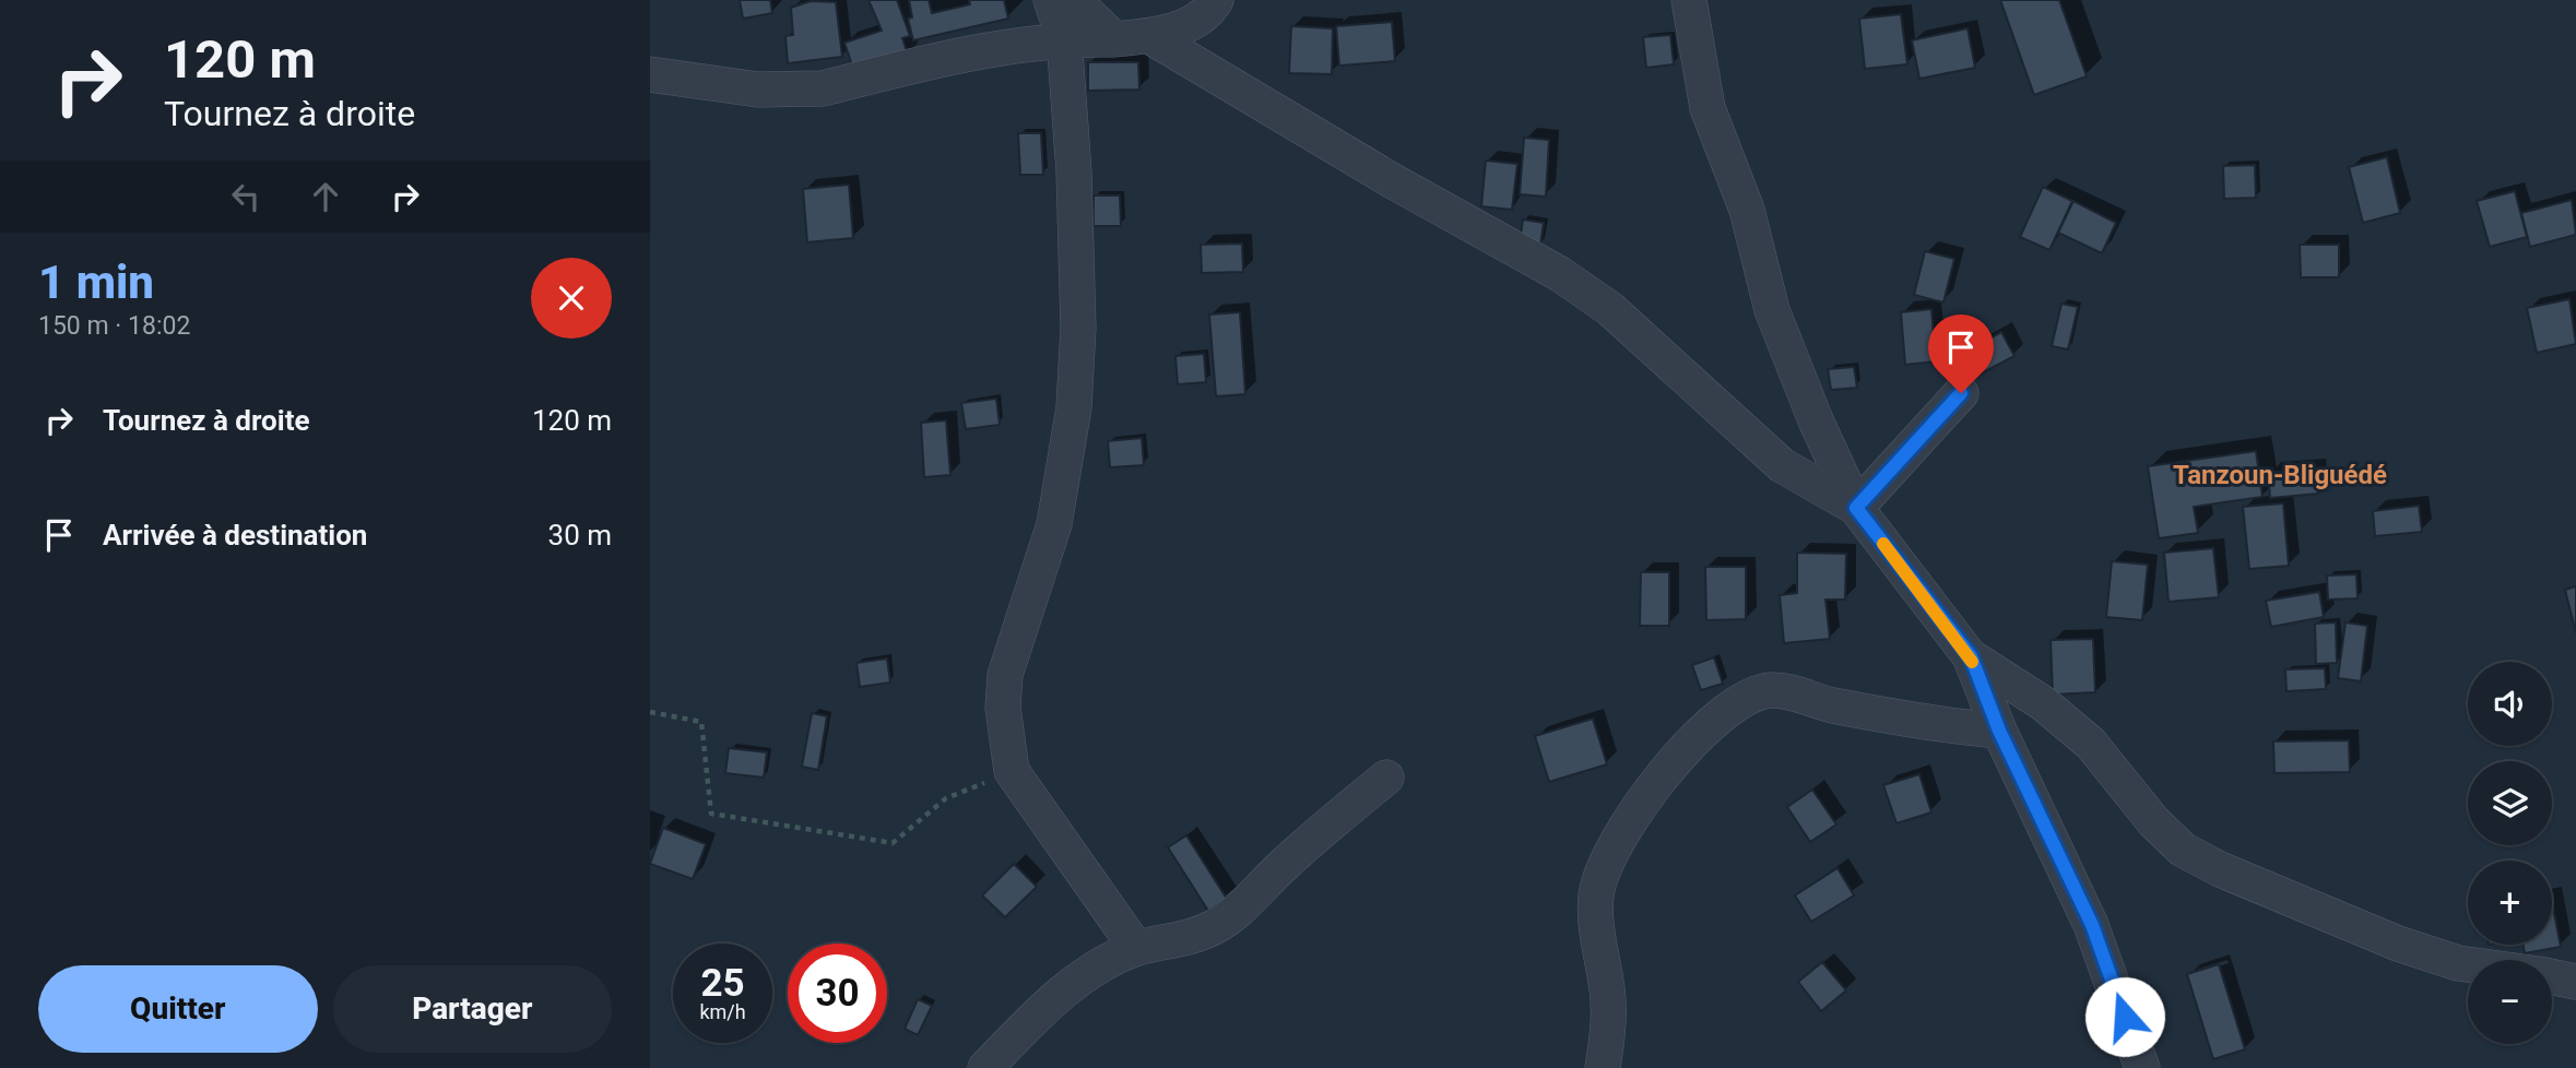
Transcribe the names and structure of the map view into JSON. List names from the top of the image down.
{
  "districts": ["Tanzoun-Bliguédé"],
  "page": {
    "turn": ["120 m", "Tournez à droite"],
    "heading": ["1 min", "150 m · 18:02"],
    "list": [
      {
        "name": "Tournez à droite",
        "value": "120 m"
      },
      {
        "name": "Arrivée à destination",
        "value": "30 m"
      }
    ],
    "map_buttons": ["+", "−"],
    "speed": "25 km/h",
    "limit": "30",
    "buttons": ["Quitter", "Partager"]
  }
}
